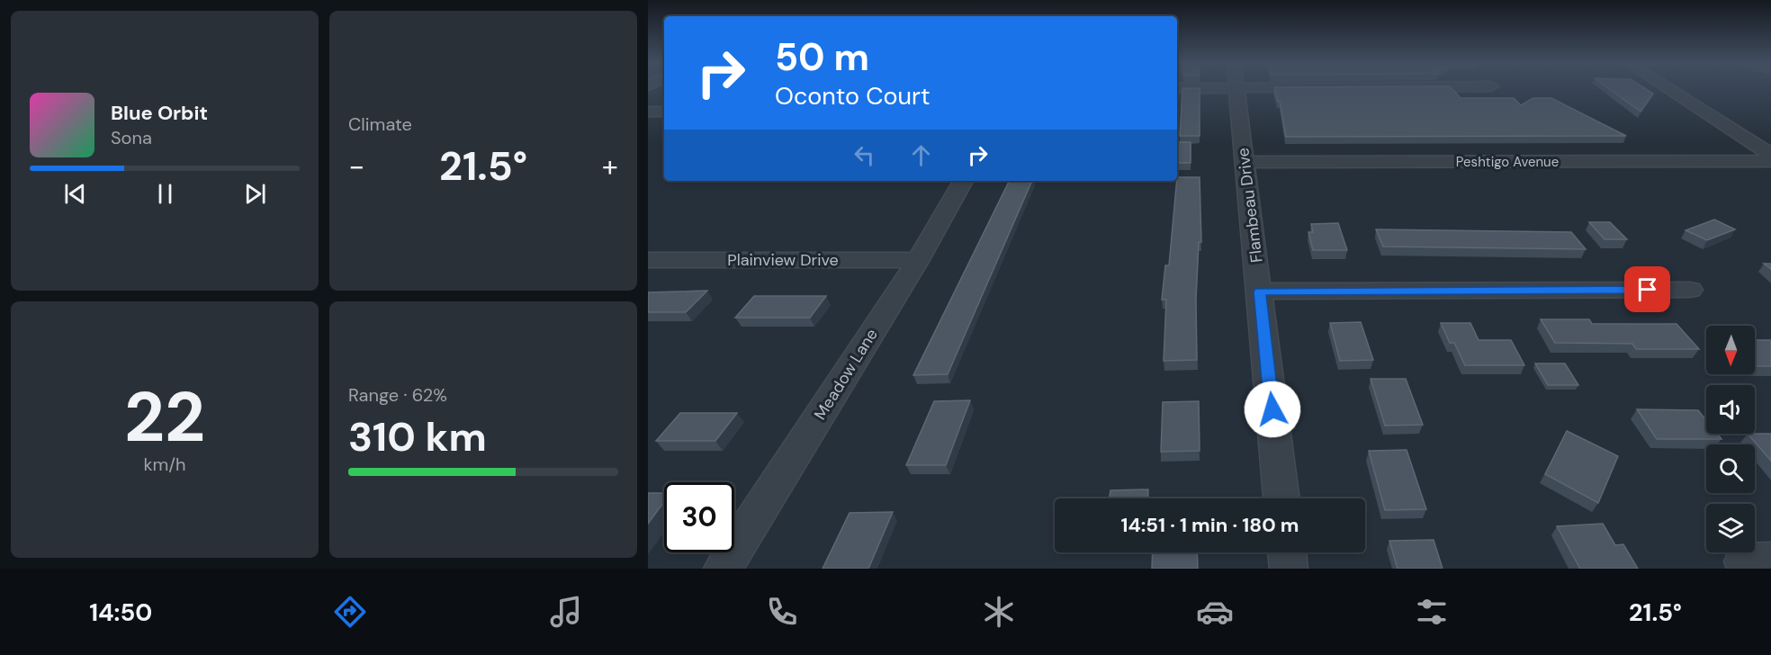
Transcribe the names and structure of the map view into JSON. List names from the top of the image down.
{
  "streets": {
    "street": [
      "Peshtigo Avenue",
      "Flambeau Drive",
      "Plainview Drive",
      "Meadow Lane"
    ]
  },
  "crossings": [
    ["Peshtigo Avenue", "Flambeau Drive"],
    ["Plainview Drive", "Meadow Lane"]
  ],
  "north": "bottom",
  "page": {
    "tile": [
      "Climate",
      ["22", "km/h"],
      ["Range · 62%", "310 km"]
    ],
    "turn": ["50 m", "Oconto Court"],
    "song": ["Blue Orbit", "Sona"],
    "heat": ["−", "21.5°", "+"],
    "limit": "30",
    "trip": "14:51 · 1 min · 180 m",
    "tabs": ["14:50", "21.5°"]
  }
}
